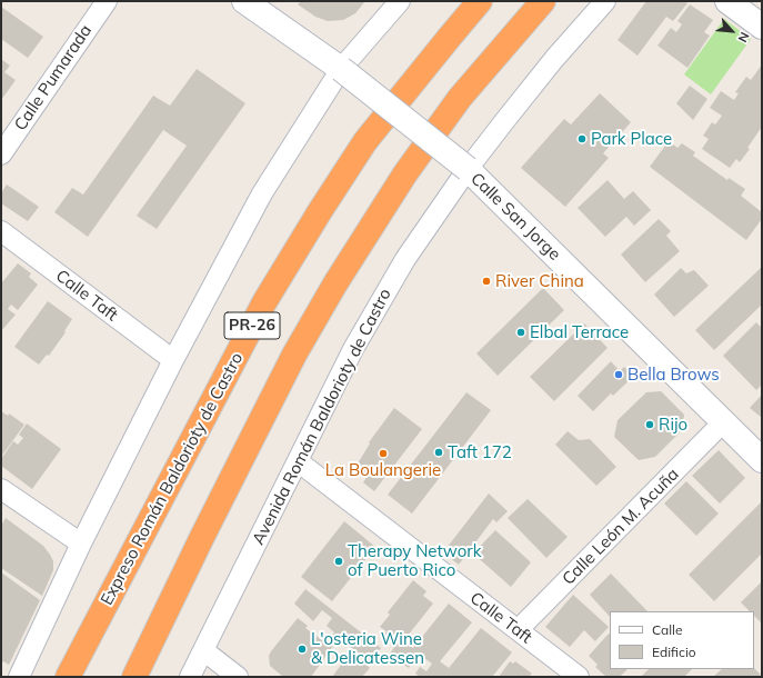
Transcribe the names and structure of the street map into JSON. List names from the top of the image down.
{
  "streets": {
    "highway": ["PR-26", "Expreso Román Baldorioty de Castro"],
    "street": [
      "Calle Pumarada",
      "Calle San Jorge",
      "Calle Taft",
      "Avenida Román Baldorioty de Castro",
      "Calle León M. Acuña"
    ]
  },
  "crossings": [
    ["Calle San Jorge", "Avenida Román Baldorioty de Castro"],
    ["Calle San Jorge", "Calle León M. Acuña"],
    ["Calle Taft", "Avenida Román Baldorioty de Castro"],
    ["Calle Taft", "Calle León M. Acuña"]
  ],
  "places": [
    "Park Place",
    "River China",
    "Elbal Terrace",
    "Bella Brows",
    "Rijo",
    "Taft 172",
    "La Boulangerie",
    "Therapy Network of Puerto Rico",
    "L'osteria Wine & Delicatessen"
  ],
  "legend": ["Calle", "Edificio"],
  "north": "bottom right"
}
